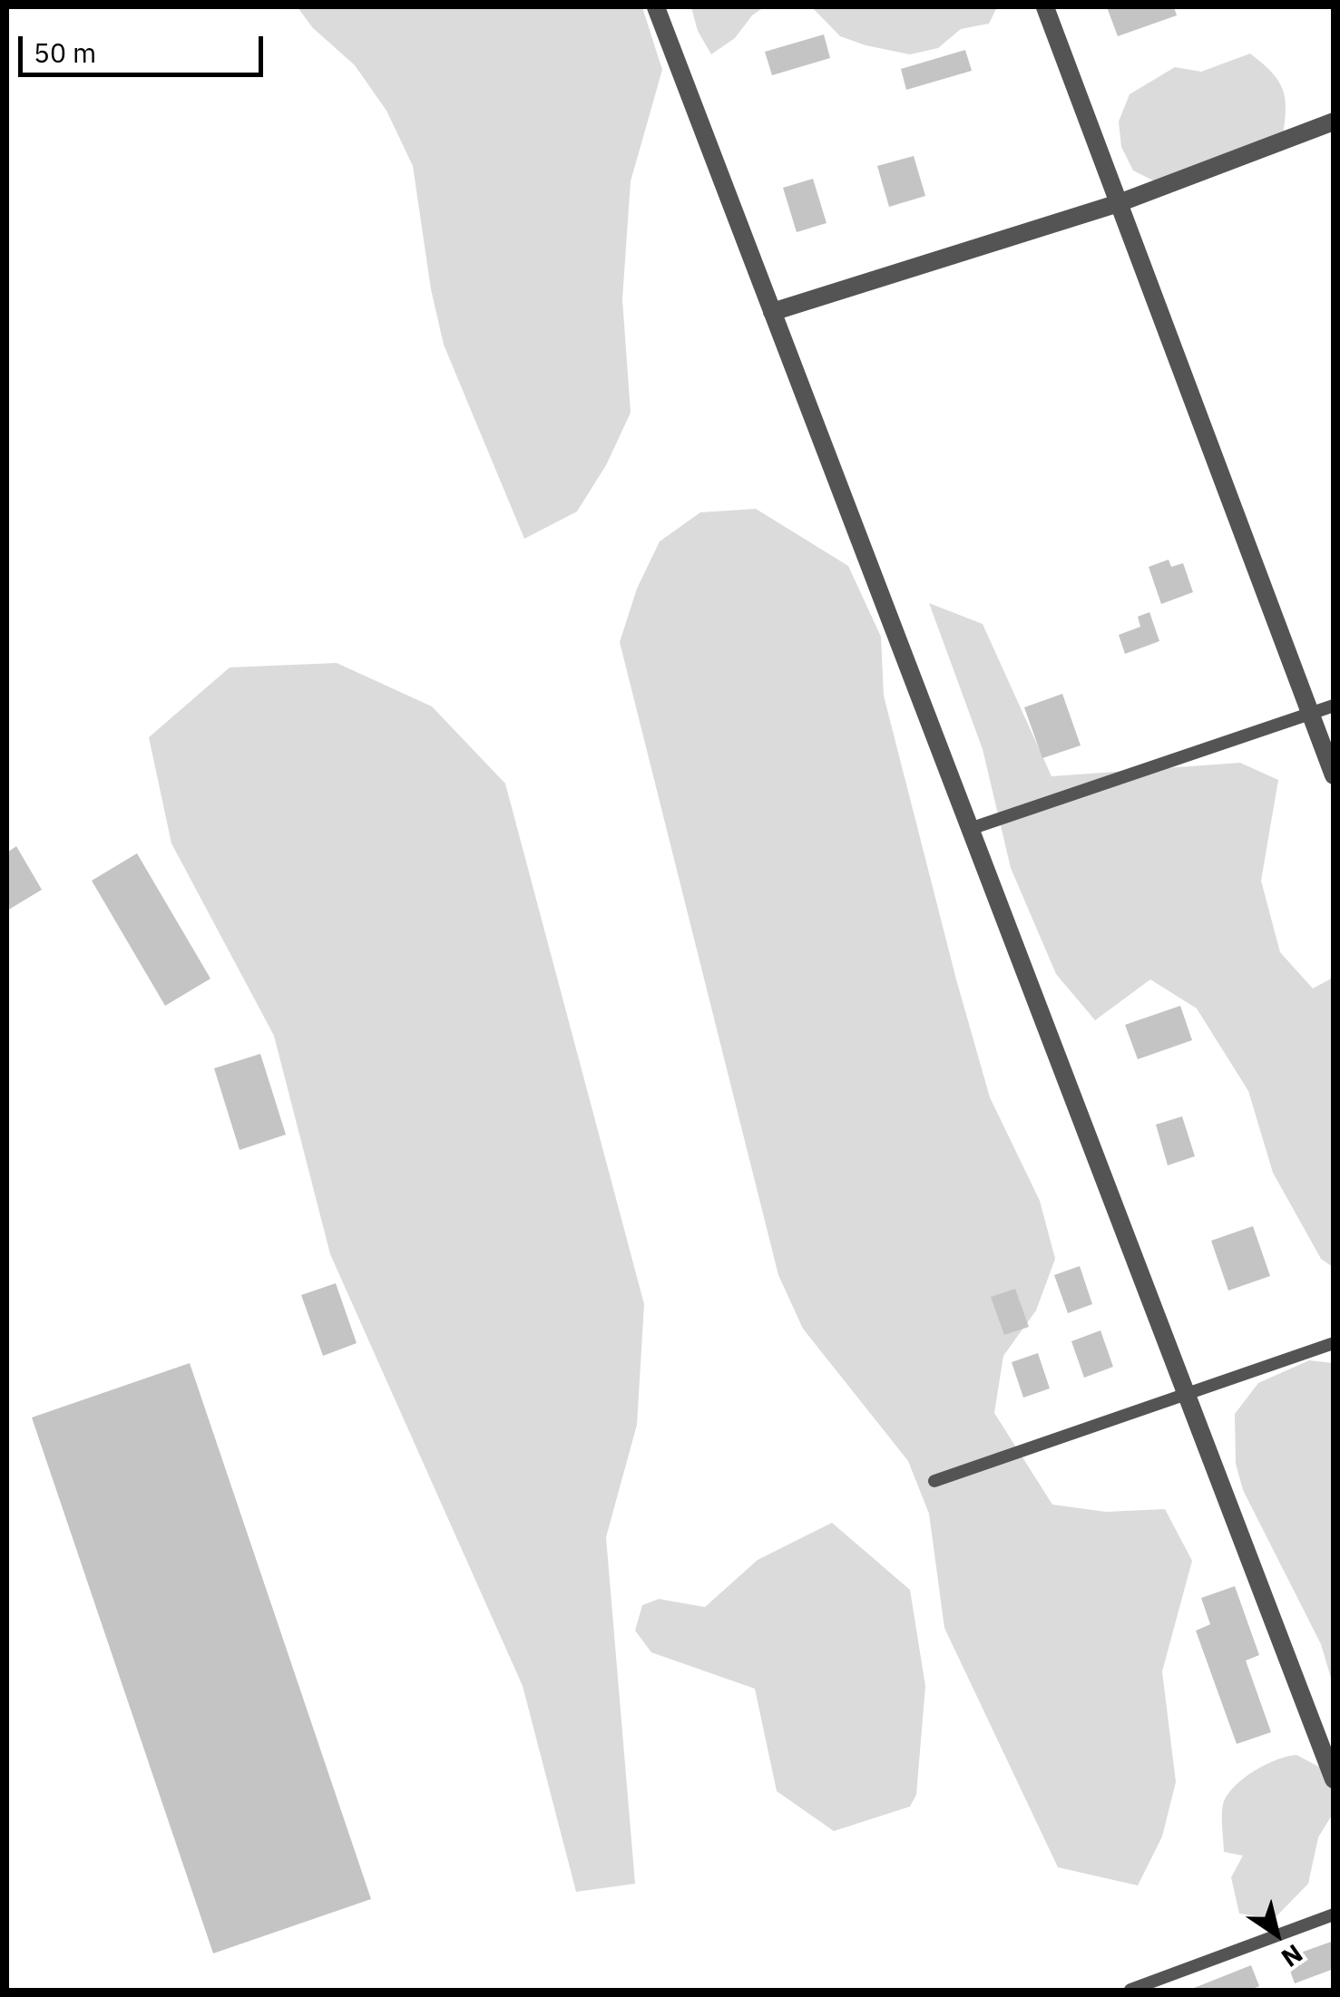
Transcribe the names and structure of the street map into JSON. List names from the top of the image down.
{
  "scale_bar": "50 m",
  "north": "bottom right"
}
